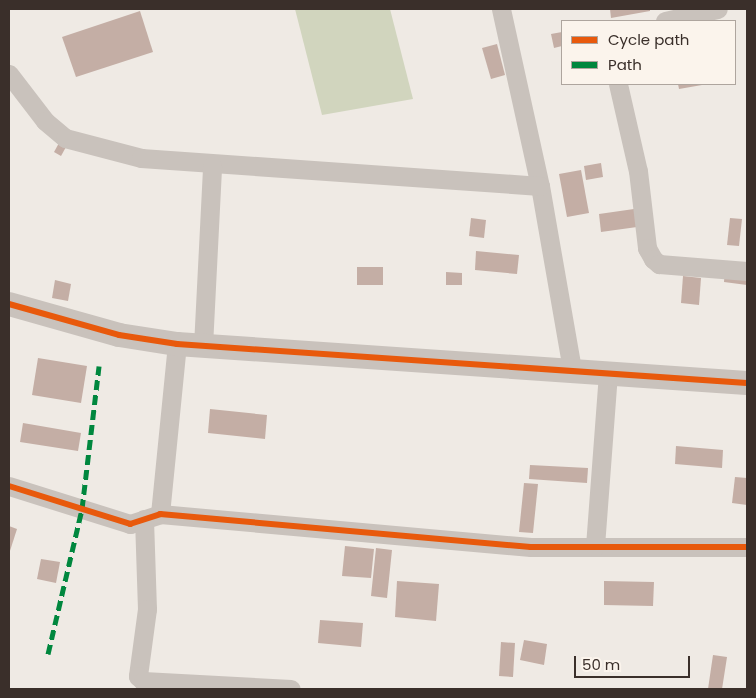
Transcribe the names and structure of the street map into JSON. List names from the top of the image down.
{
  "legend": ["Cycle path", "Path"],
  "scale_bar": "50 m"
}
